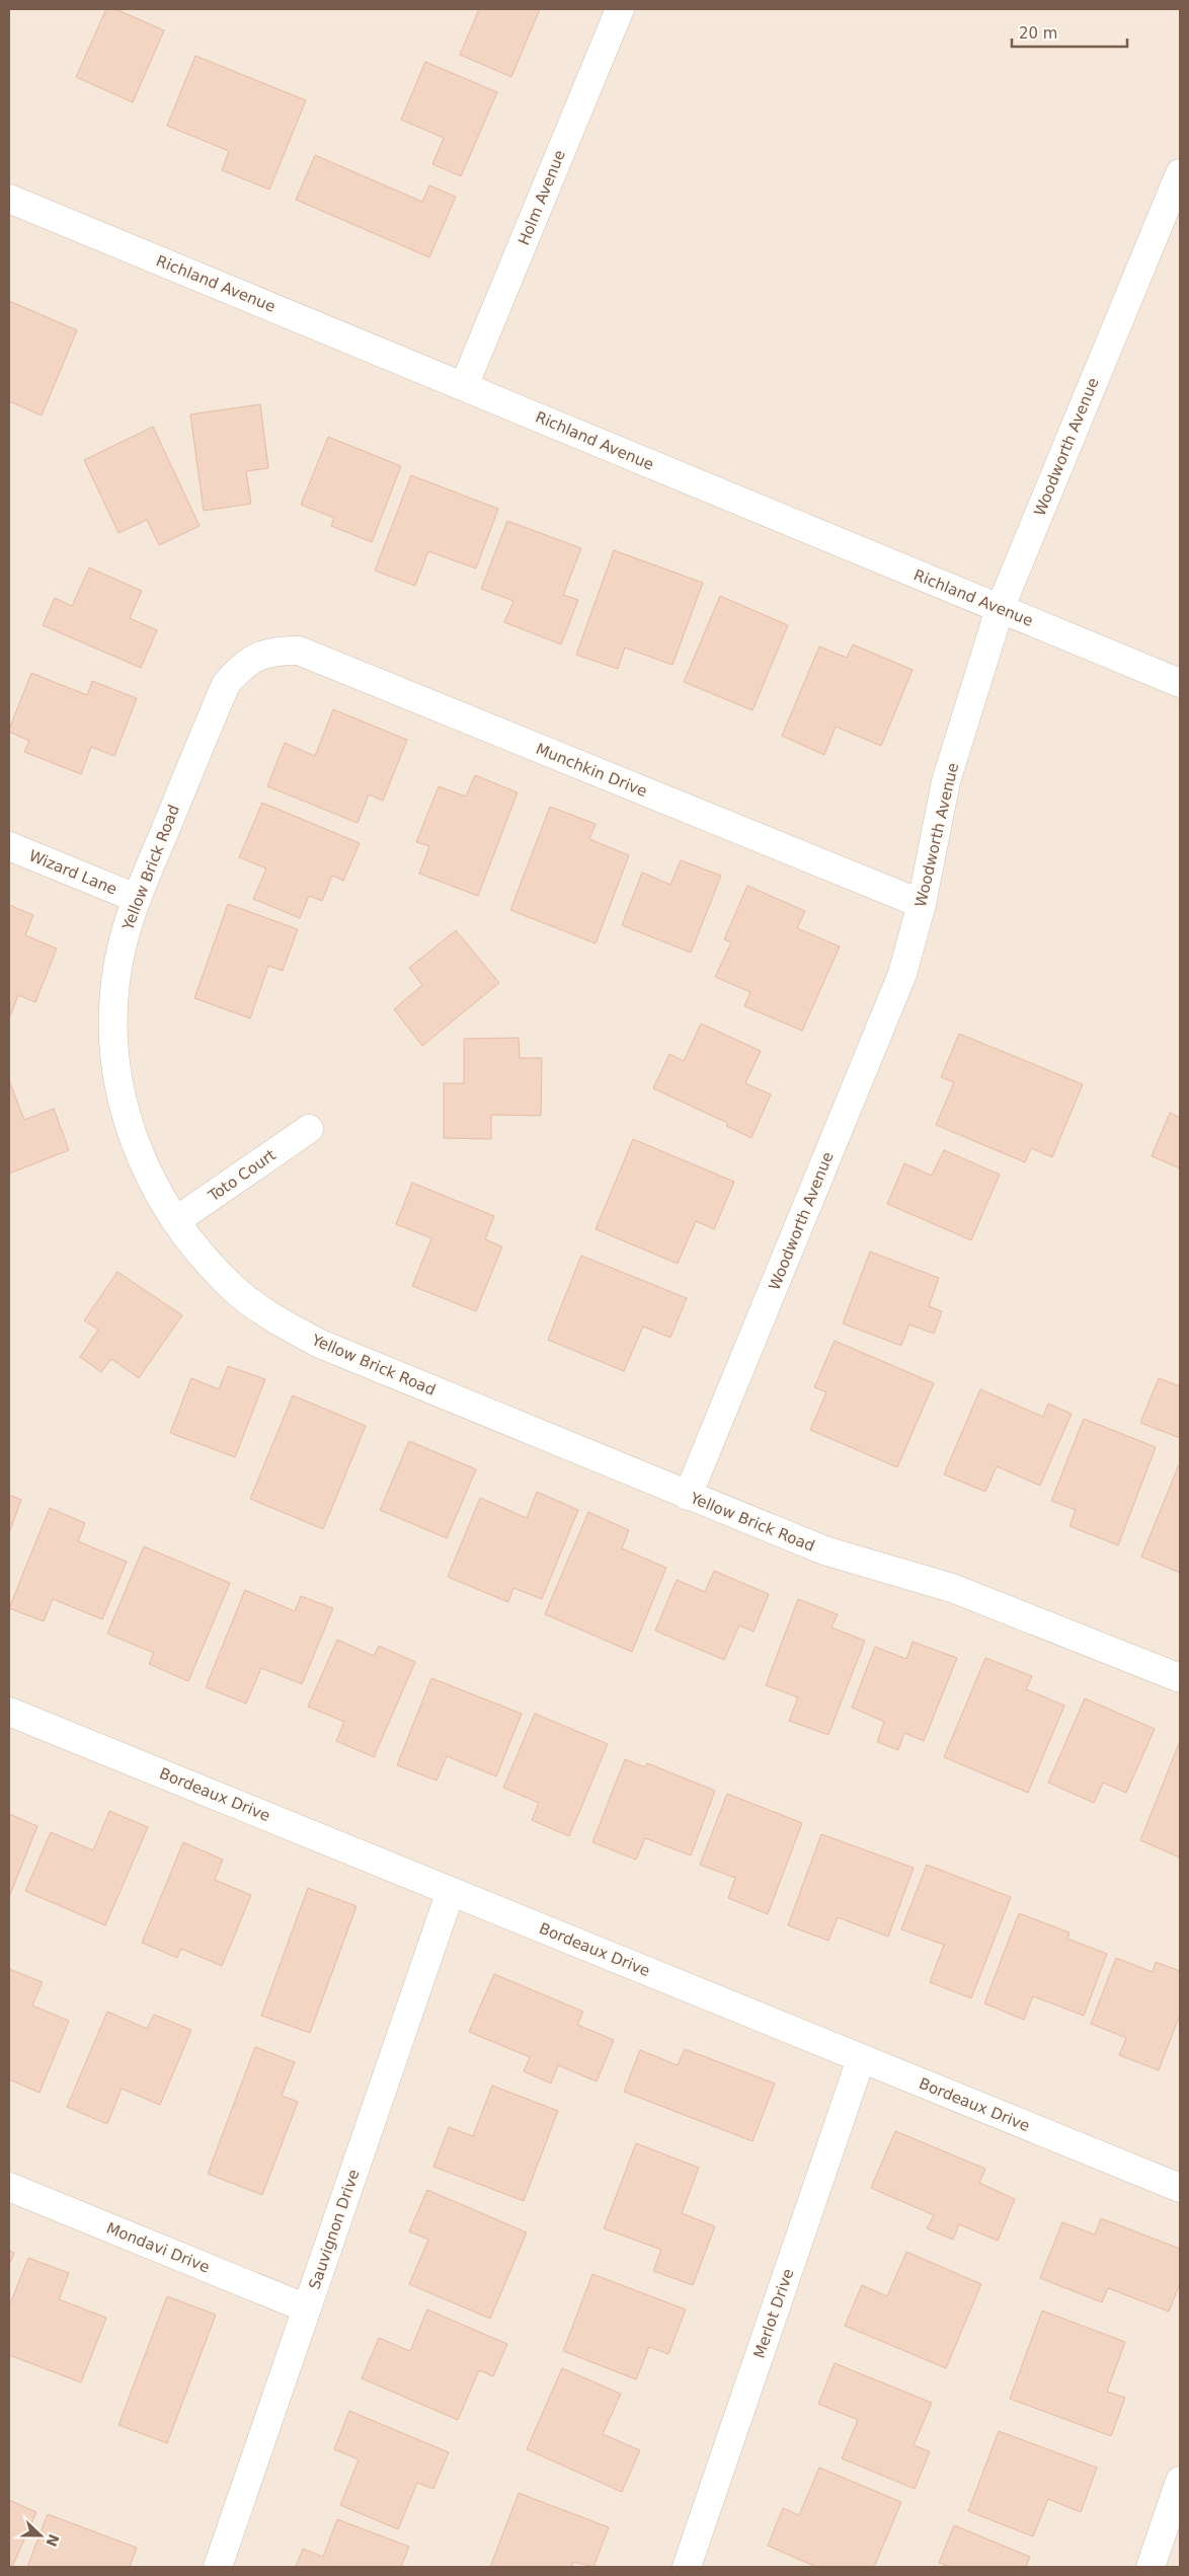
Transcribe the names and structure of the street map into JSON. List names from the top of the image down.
{
  "streets": {
    "street": [
      "Holm Avenue",
      "Richland Avenue",
      "Woodworth Avenue",
      "Munchkin Drive",
      "Yellow Brick Road",
      "Wizard Lane",
      "Toto Court",
      "Bordeaux Drive",
      "Sauvignon Drive",
      "Mondavi Drive",
      "Merlot Drive"
    ]
  },
  "crossings": [
    ["Holm Avenue", "Richland Avenue"],
    ["Richland Avenue", "Woodworth Avenue"],
    ["Woodworth Avenue", "Munchkin Drive"],
    ["Woodworth Avenue", "Yellow Brick Road"],
    ["Munchkin Drive", "Yellow Brick Road"],
    ["Yellow Brick Road", "Wizard Lane"],
    ["Yellow Brick Road", "Toto Court"],
    ["Bordeaux Drive", "Sauvignon Drive"],
    ["Bordeaux Drive", "Merlot Drive"],
    ["Sauvignon Drive", "Mondavi Drive"]
  ],
  "scale_bar": "20 m",
  "north": "right"
}
